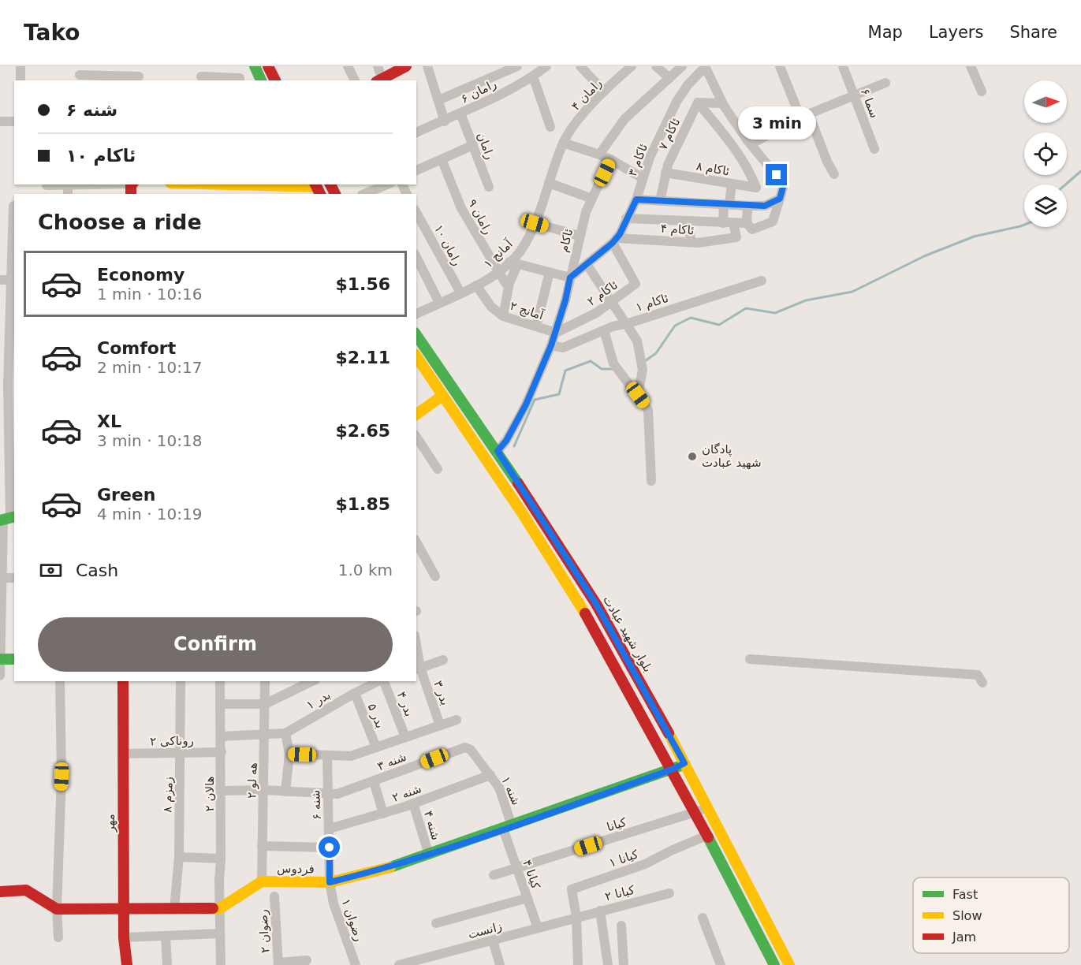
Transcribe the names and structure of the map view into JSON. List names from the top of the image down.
{
  "streets": {
    "main road": ["بلوار شهید عبادت", "مهر", "فردوس"],
    "street": [
      "رامان ۶",
      "رامان ۴",
      "سما ۶",
      "ئاکام ۷",
      "رامان",
      "ئاکام ۳",
      "ئاکام ۸",
      "رامان ۹",
      "ئاکام ۴",
      "ئاکام",
      "رامان ۱۰",
      "آمانج ۱",
      "ئاکام ۲",
      "ئاکام ۱",
      "آمانج ۲",
      "بدر ۳",
      "بدر ۱",
      "بدر ۴",
      "بدر ۵",
      "روناکی ۲",
      "شنه ۳",
      "هه لو ۲",
      "شنه ۱",
      "شنه ۲",
      "هالان ۲",
      "زمزم ۸",
      "شنه ۶",
      "کیانا",
      "شنه ۴",
      "کیانا ۱",
      "کیانا ۴",
      "کیانا ۲",
      "رضوان ۱",
      "زانست",
      "رضوان ۲"
    ]
  },
  "crossings": [
    ["رامان ۶", "رامان"],
    ["رامان ۴", "آمانج ۱"],
    ["ئاکام ۷", "ئاکام ۸"],
    ["ئاکام ۳", "ئاکام ۴"],
    ["ئاکام ۳", "ئاکام"],
    ["ئاکام ۳", "ئاکام ۲"],
    ["رامان ۹", "آمانج ۱"],
    ["ئاکام ۴", "ئاکام ۲"],
    ["ئاکام", "ئاکام ۲"],
    ["ئاکام", "ئاکام ۱"],
    ["ئاکام", "آمانج ۲"],
    ["ئاکام", "بلوار شهید عبادت"],
    ["رامان ۱۰", "آمانج ۱"],
    ["آمانج ۱", "آمانج ۲"],
    ["ئاکام ۲", "آمانج ۲"],
    ["بلوار شهید عبادت", "کیانا"],
    ["بلوار شهید عبادت", "فردوس"],
    ["بدر ۱", "بدر ۵"],
    ["بدر ۱", "هه لو ۲"],
    ["بدر ۱", "هالان ۲"],
    ["روناکی ۲", "هالان ۲"],
    ["روناکی ۲", "زمزم ۸"],
    ["روناکی ۲", "مهر"],
    ["شنه ۳", "هه لو ۲"],
    ["شنه ۳", "شنه ۱"],
    ["شنه ۳", "هالان ۲"],
    ["شنه ۳", "شنه ۶"],
    ["هه لو ۲", "فردوس"],
    ["شنه ۱", "شنه ۲"],
    ["شنه ۱", "فردوس"],
    ["شنه ۱", "کیانا ۴"],
    ["شنه ۲", "شنه ۶"],
    ["شنه ۲", "شنه ۴"],
    ["هالان ۲", "فردوس"],
    ["شنه ۶", "فردوس"],
    ["شنه ۶", "رضوان ۱"],
    ["کیانا", "کیانا ۴"],
    ["شنه ۴", "فردوس"],
    ["کیانا ۱", "کیانا ۲"],
    ["کیانا ۱", "زانست"],
    ["فردوس", "کیانا ۴"],
    ["فردوس", "رضوان ۱"],
    ["کیانا ۴", "زانست"],
    ["کیانا ۲", "زانست"]
  ],
  "places": ["پادگان شهید عبادت"],
  "legend": ["Fast", "Slow", "Jam"],
  "north": "right",
  "page": {
    "header": "Tako",
    "nav": ["Map", "Layers", "Share"],
    "banner": ["شنه ۶", "ئاکام ۱۰"],
    "bubble": "3 min",
    "heading": "Choose a ride",
    "list": [
      {
        "name": "Economy",
        "note": "1 min · 10:16",
        "value": "$1.56"
      },
      {
        "name": "Comfort",
        "note": "2 min · 10:17",
        "value": "$2.11"
      },
      {
        "name": "XL",
        "note": "3 min · 10:18",
        "value": "$2.65"
      },
      {
        "name": "Green",
        "note": "4 min · 10:19",
        "value": "$1.85"
      }
    ],
    "pay": ["Cash", "1.0 km"],
    "buttons": "Confirm"
  }
}
